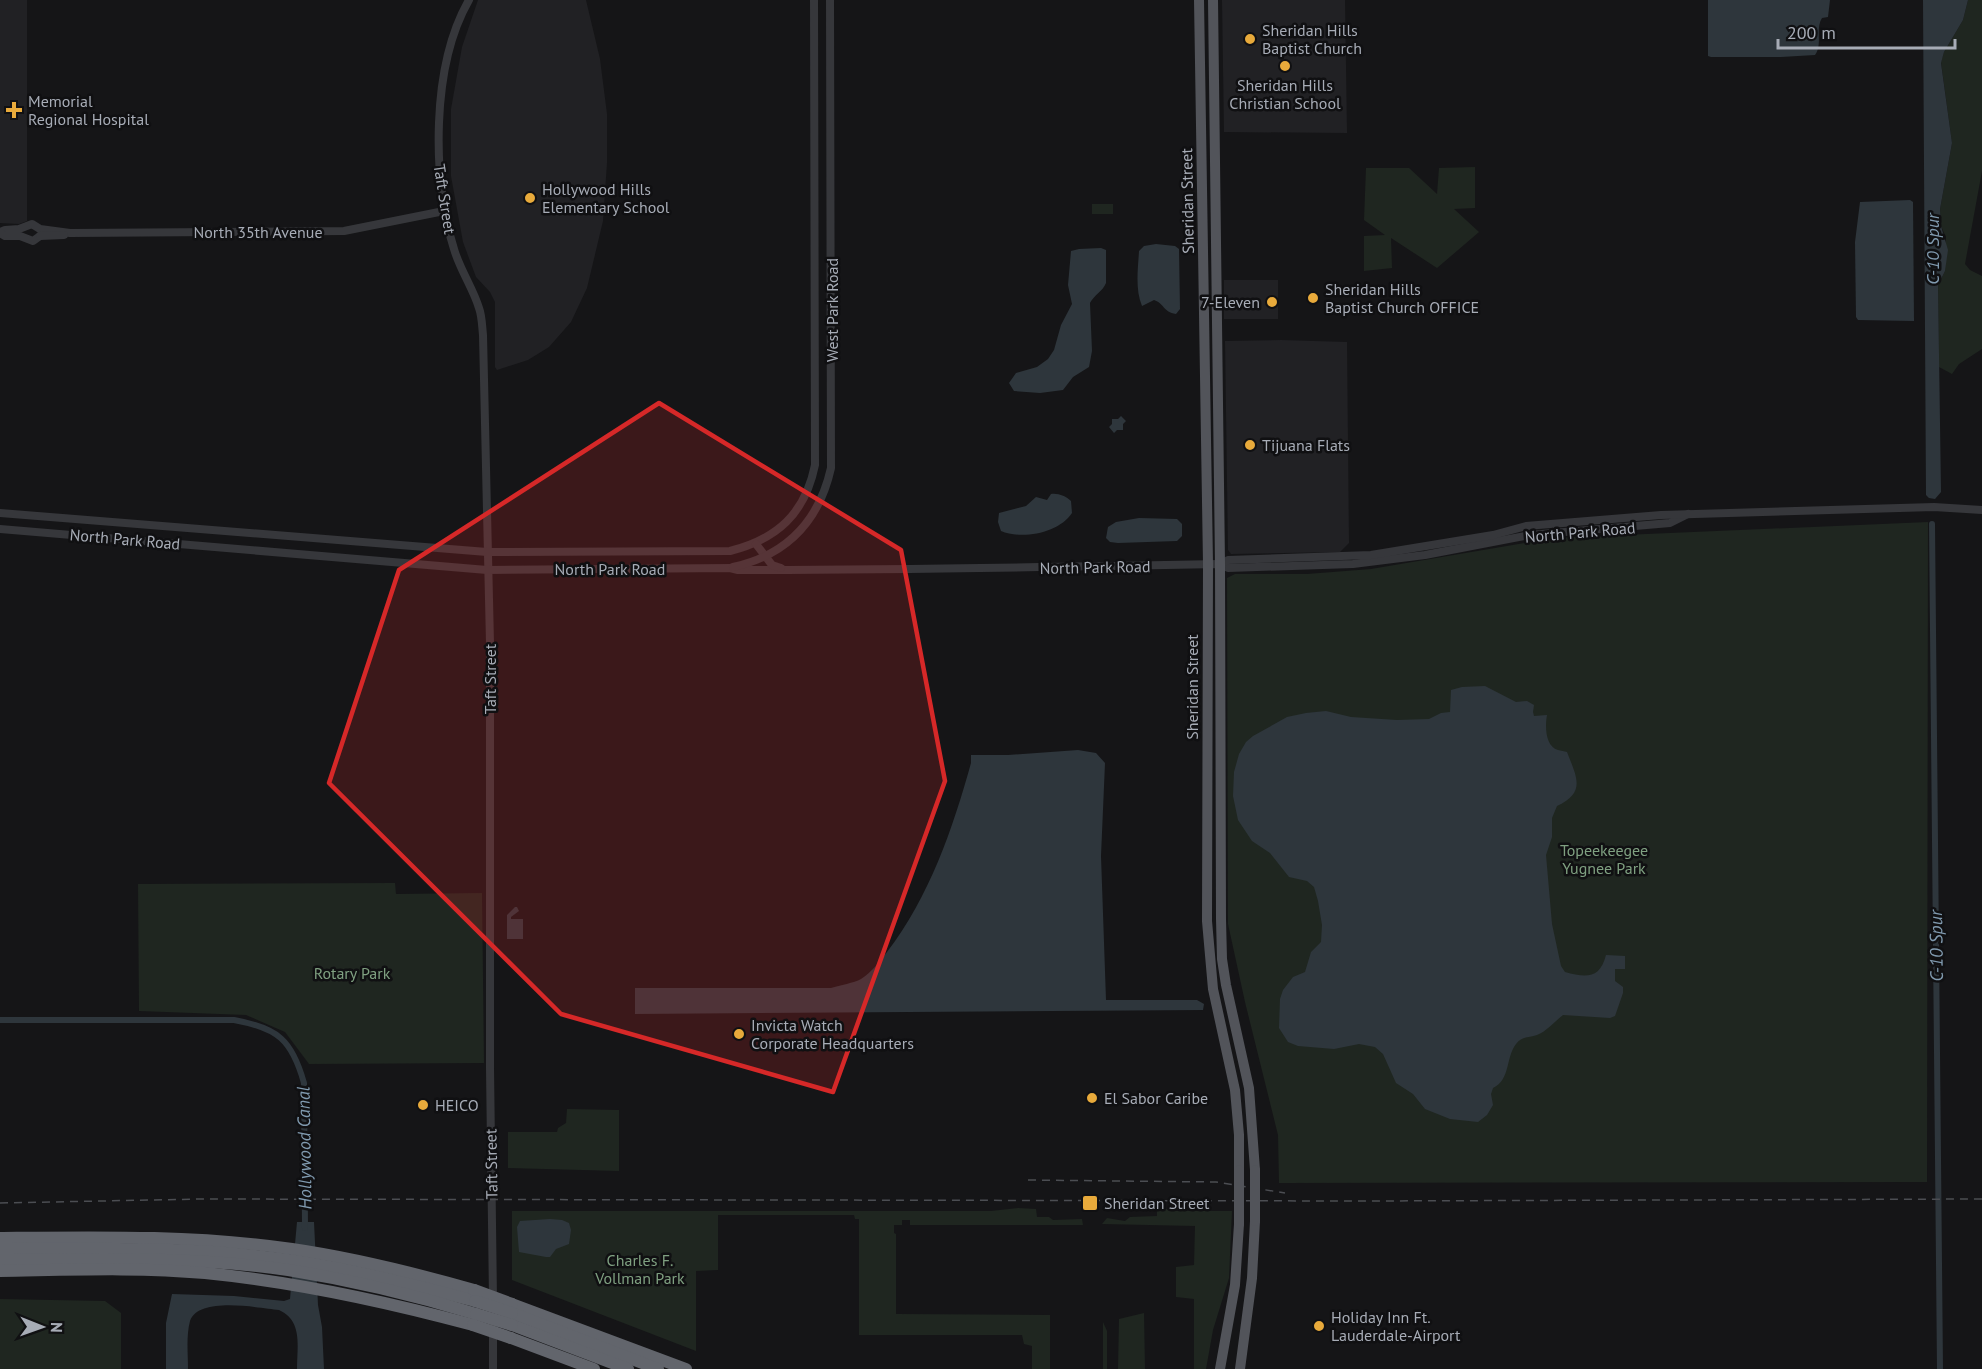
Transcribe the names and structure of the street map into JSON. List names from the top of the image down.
{
  "streets": {
    "main road": ["Sheridan Street"],
    "street": [
      "Taft Street",
      "North 35th Avenue",
      "West Park Road",
      "North Park Road"
    ]
  },
  "crossings": [
    ["Taft Street", "North 35th Avenue"],
    ["Taft Street", "North Park Road"],
    ["Sheridan Street", "North Park Road"],
    ["West Park Road", "North Park Road"]
  ],
  "water": ["C-10 Spur", "Hollywood Canal"],
  "parks": ["Topeekeegee Yugnee Park", "Rotary Park", "Charles F. Vollman Park"],
  "places": {
    "other": [
      "Sheridan Hills Baptist Church",
      "Sheridan Hills Christian School",
      "Hollywood Hills Elementary School",
      "Sheridan Hills Baptist Church OFFICE",
      "7-Eleven",
      "Tijuana Flats",
      "Invicta Watch Corporate Headquarters",
      "El Sabor Caribe",
      "HEICO",
      "Holiday Inn Ft. Lauderdale-Airport"
    ],
    "health": ["Memorial Regional Hospital"],
    "transit": ["Sheridan Street"]
  },
  "scale_bar": "200 m",
  "north": "right"
}
